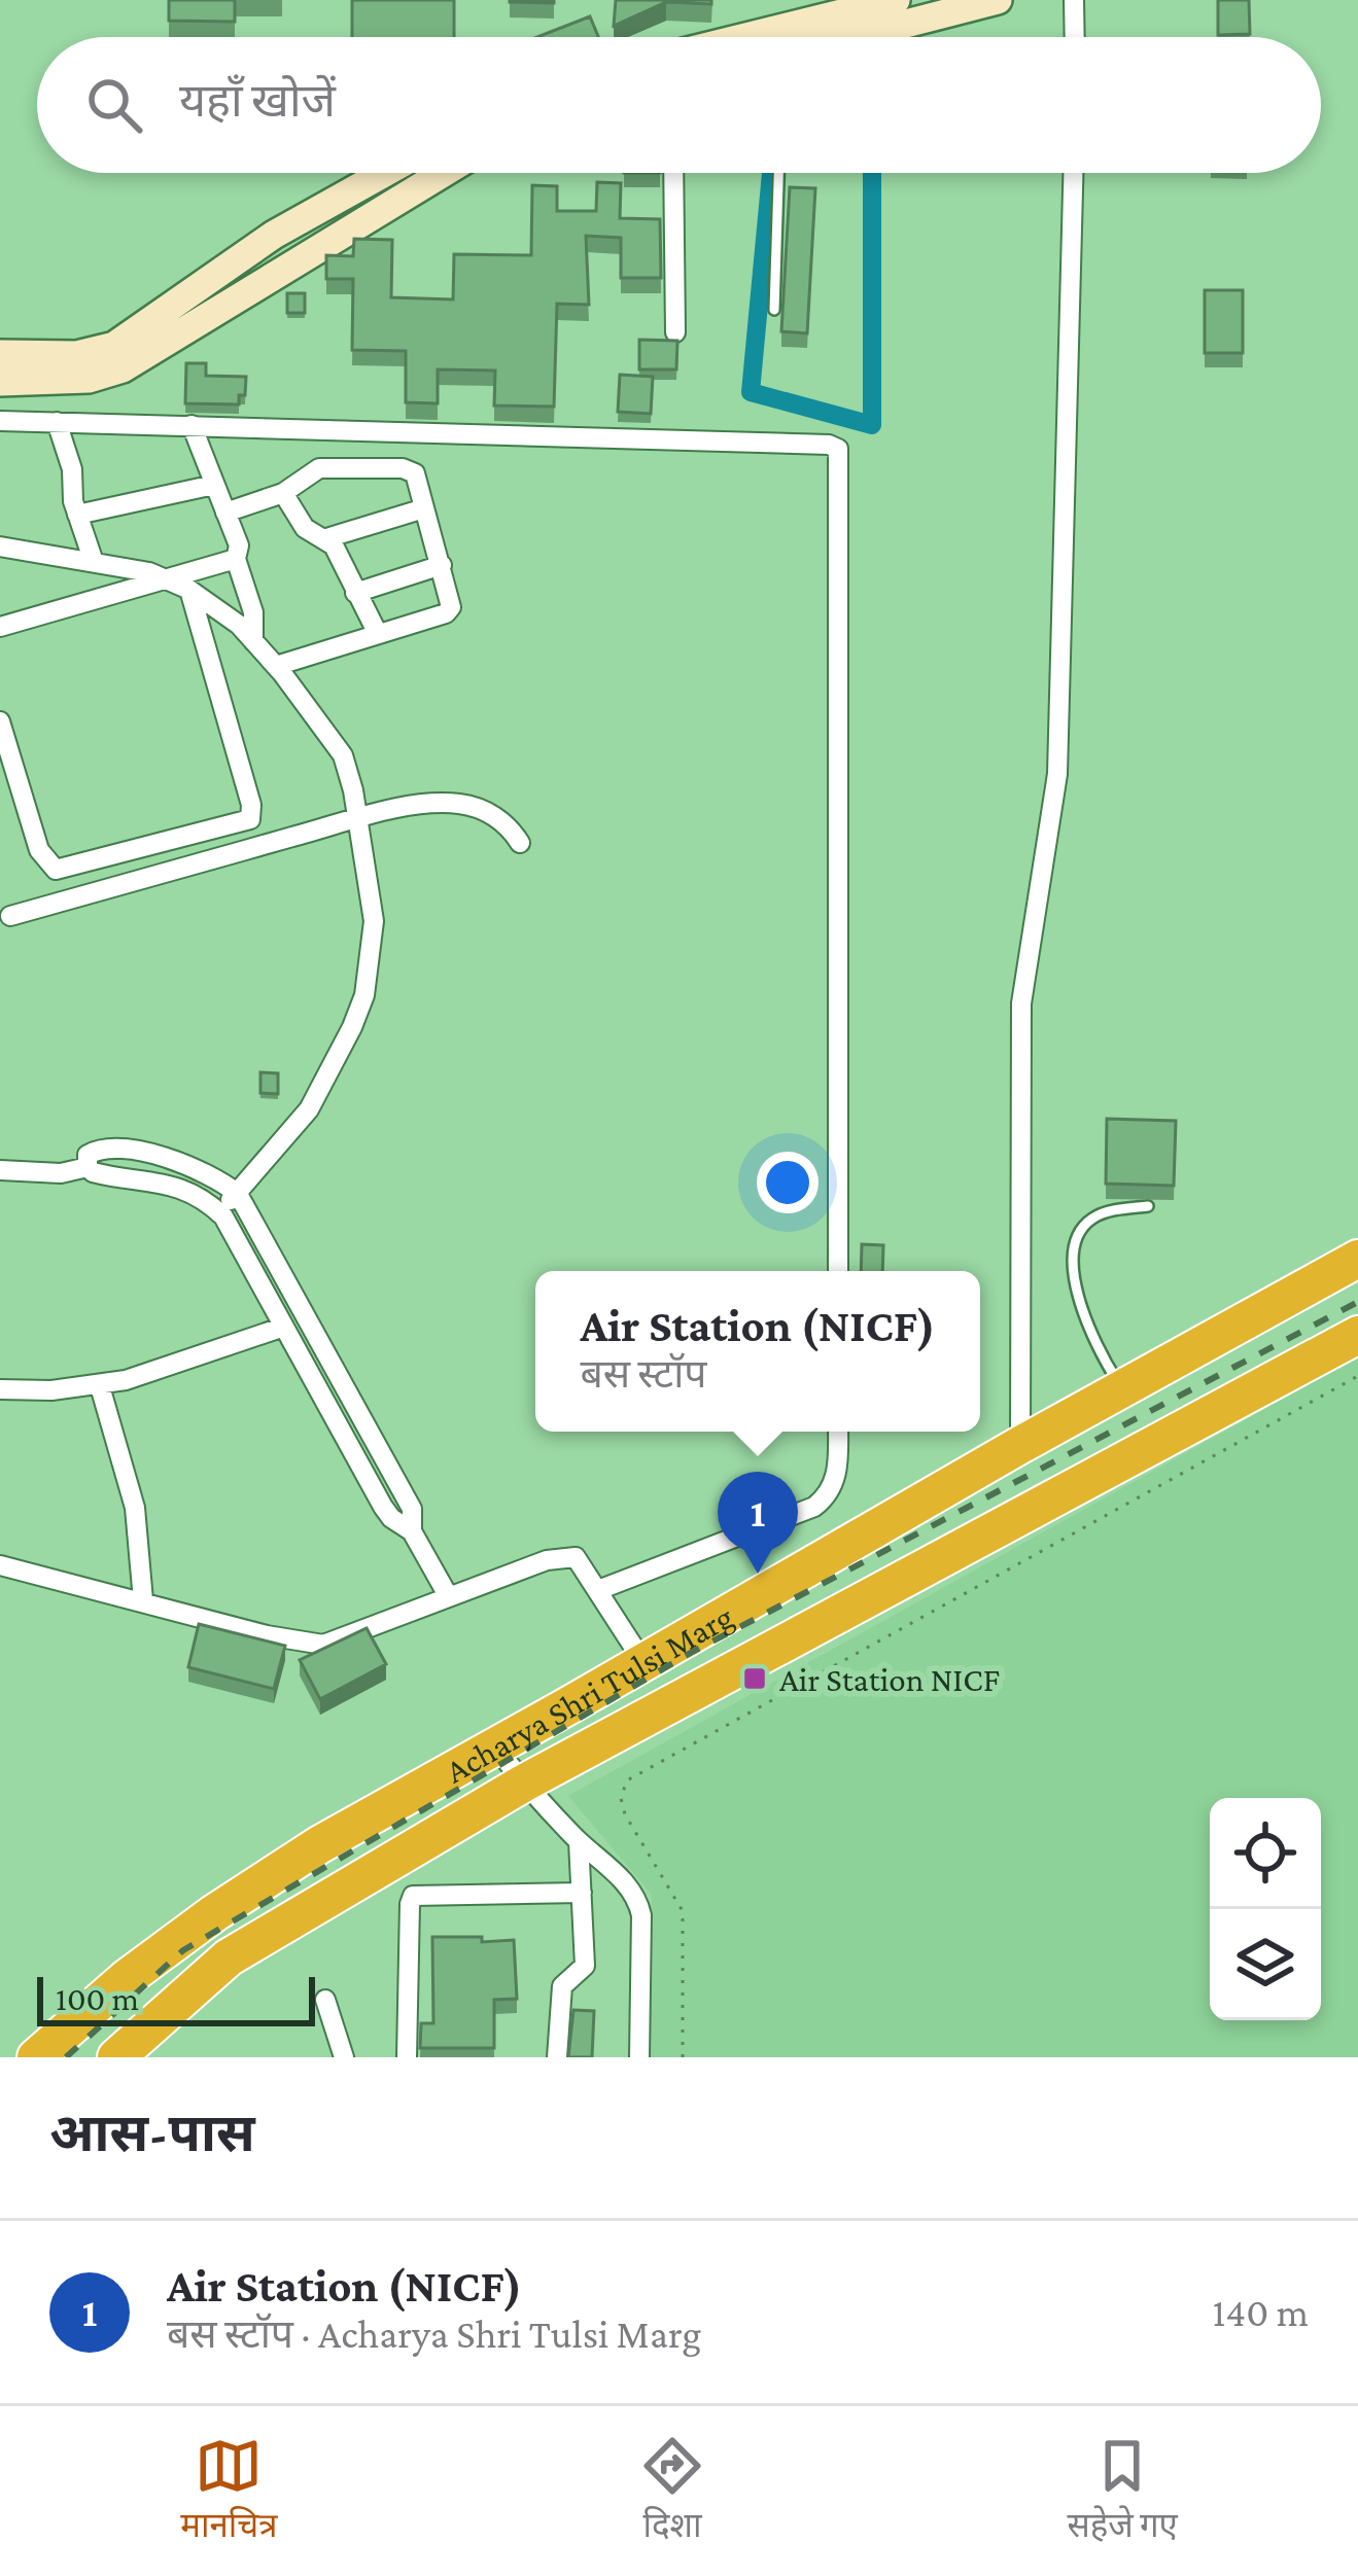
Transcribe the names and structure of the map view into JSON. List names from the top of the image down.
{
  "streets": {
    "highway": ["Acharya Shri Tulsi Marg"]
  },
  "places": {
    "transit": ["Air Station NICF"]
  },
  "scale_bar": "100 m",
  "page": {
    "search": "यहाँ खोजें",
    "popup": ["Air Station (NICF)", "बस स्टॉप"],
    "pins": "1",
    "scale": "100 m",
    "heading": "आस-पास",
    "list": [
      {
        "mark": "1",
        "name": "Air Station (NICF)",
        "note": "बस स्टॉप · Acharya Shri Tulsi Marg",
        "value": "140 m"
      }
    ],
    "nav": ["मानचित्र", "दिशा", "सहेजे गए"]
  }
}
